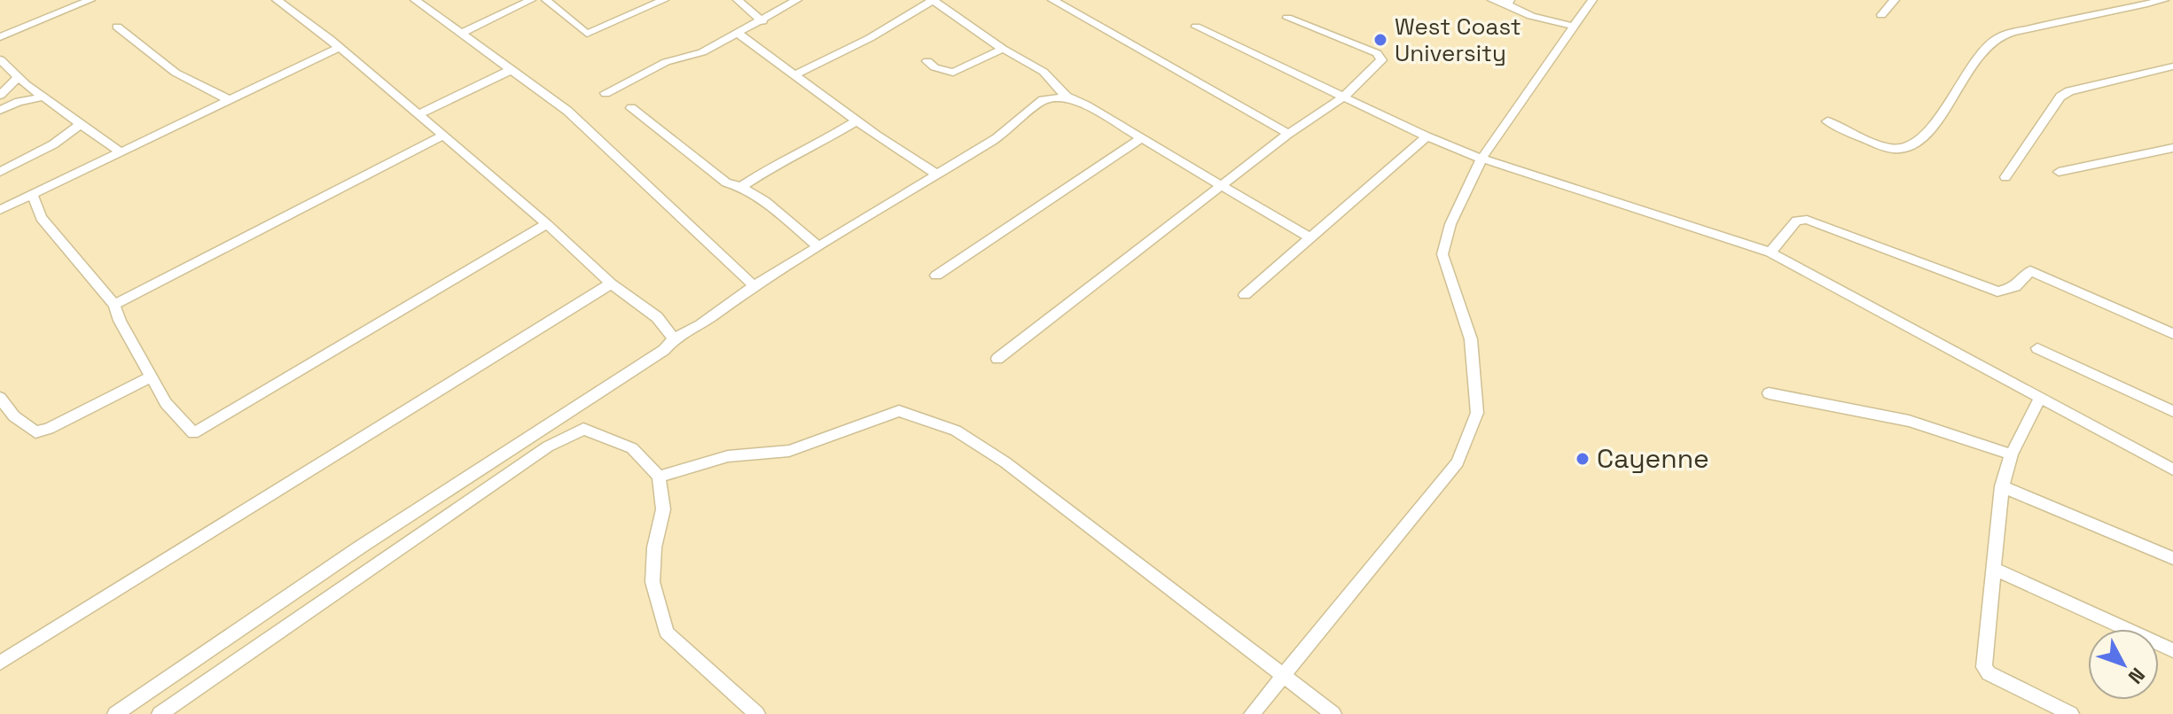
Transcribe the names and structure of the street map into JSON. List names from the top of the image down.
{
  "places": ["West Coast University", "Cayenne"],
  "north": "bottom right"
}
